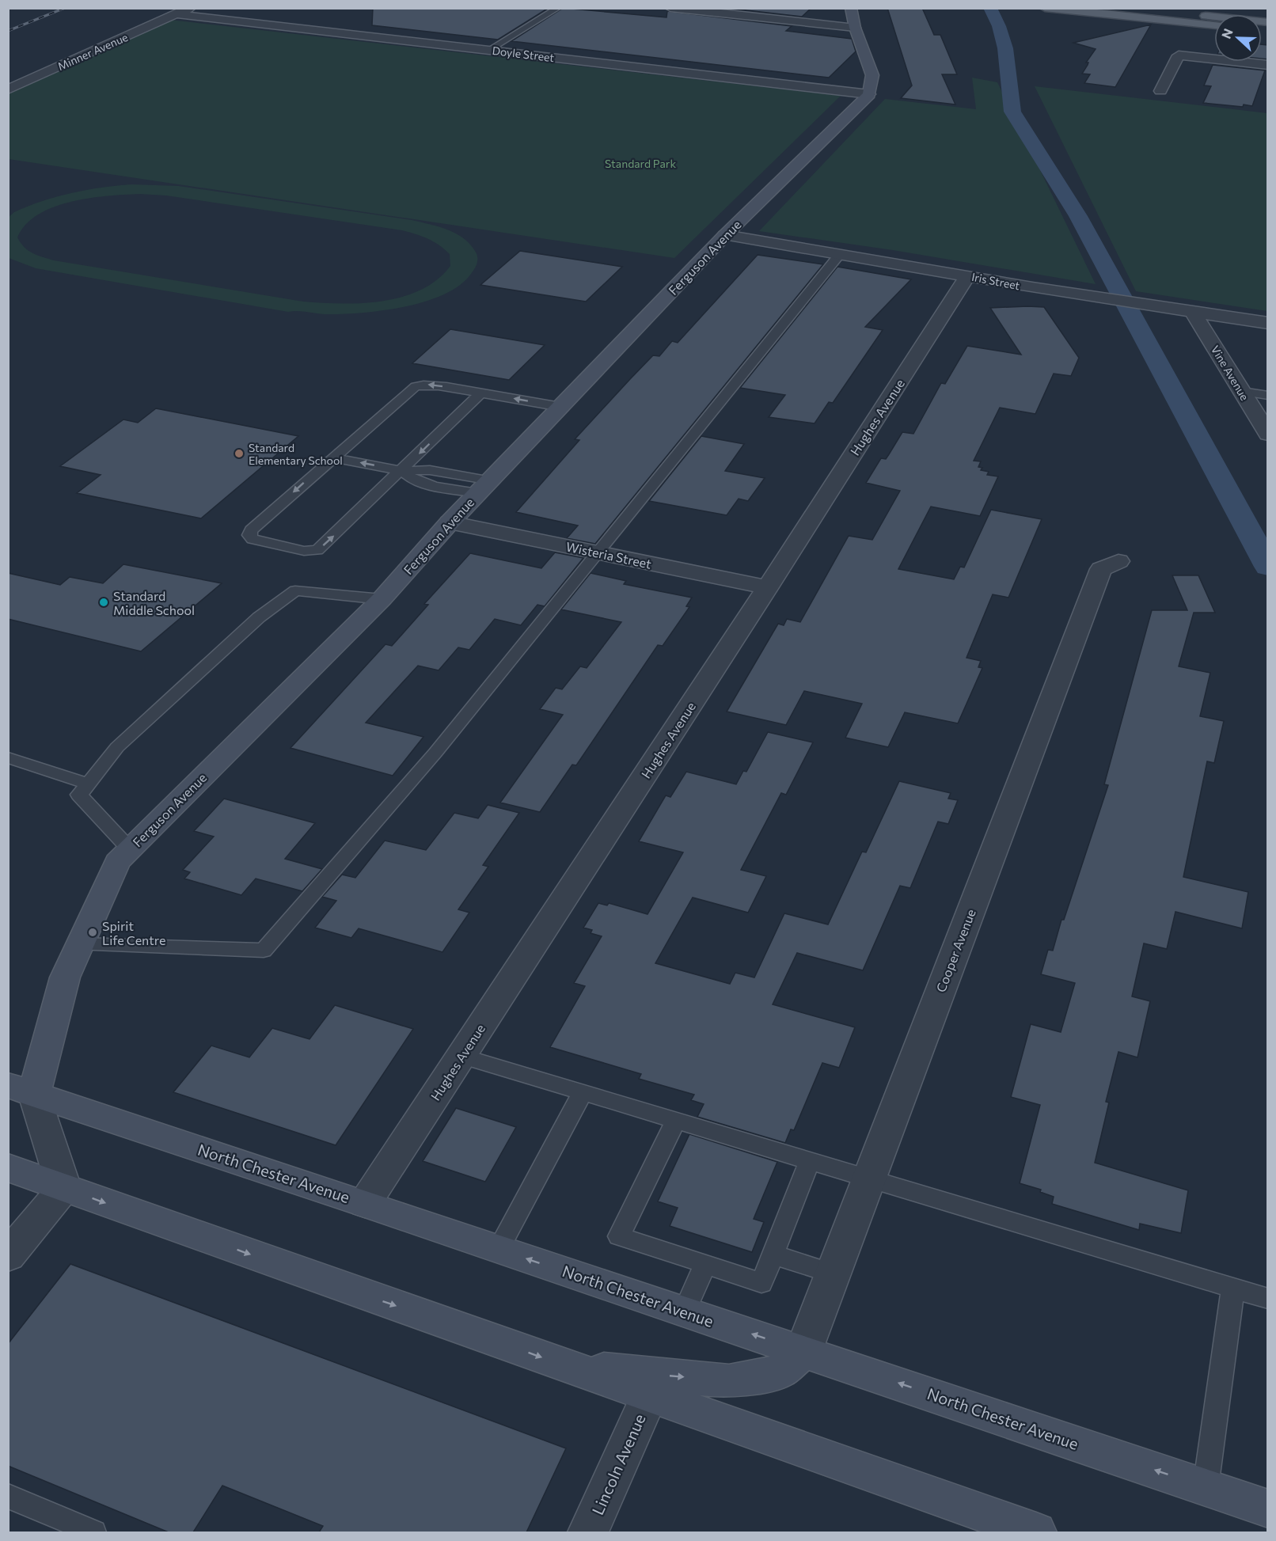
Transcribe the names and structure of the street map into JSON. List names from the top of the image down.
{
  "streets": {
    "street": [
      "Minner Avenue",
      "Doyle Street",
      "Ferguson Avenue",
      "Iris Street",
      "Vine Avenue",
      "Hughes Avenue",
      "Wisteria Street",
      "Cooper Avenue",
      "North Chester Avenue",
      "Lincoln Avenue"
    ]
  },
  "crossings": [
    ["Minner Avenue", "Doyle Street"],
    ["Doyle Street", "Ferguson Avenue"],
    ["Ferguson Avenue", "Iris Street"],
    ["Ferguson Avenue", "Wisteria Street"],
    ["Ferguson Avenue", "North Chester Avenue"],
    ["Iris Street", "Vine Avenue"],
    ["Iris Street", "Hughes Avenue"],
    ["Hughes Avenue", "Wisteria Street"],
    ["Hughes Avenue", "North Chester Avenue"],
    ["Cooper Avenue", "North Chester Avenue"]
  ],
  "parks": ["Standard Park"],
  "places": ["Standard Elementary School", "Standard Middle School", "Spirit Life Centre"],
  "north": "left"
}
